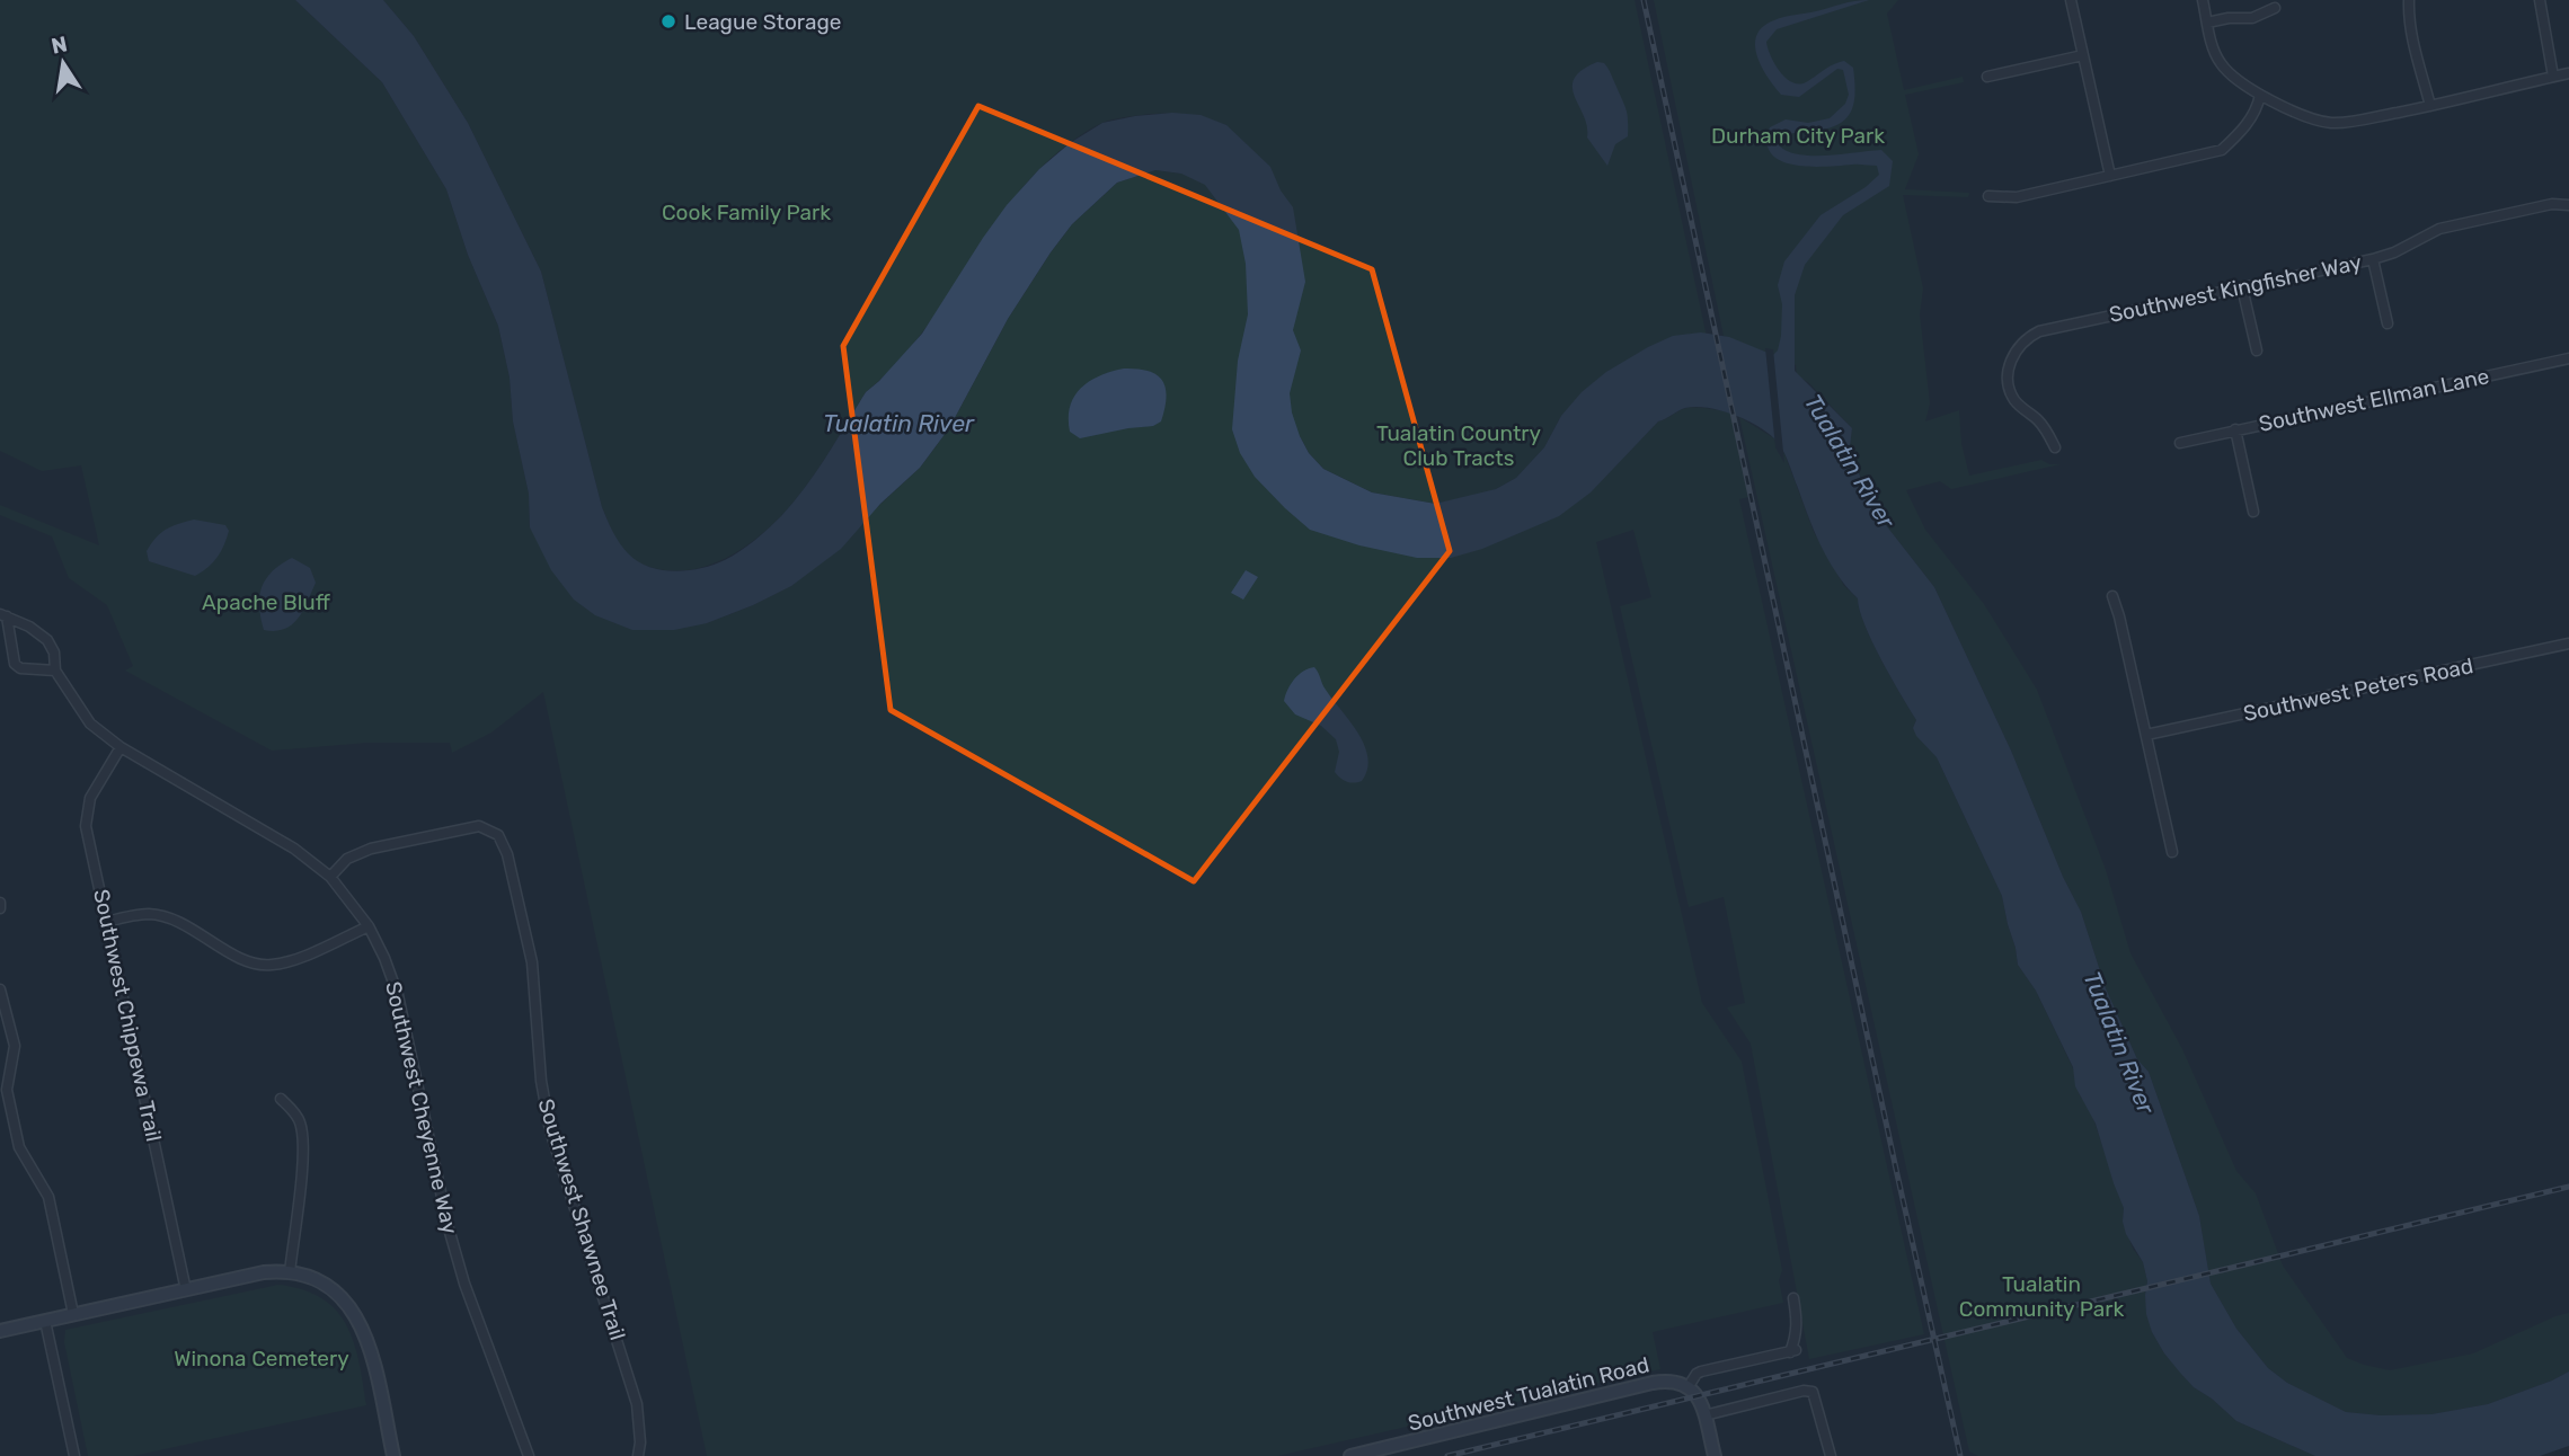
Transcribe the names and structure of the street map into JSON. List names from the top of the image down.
{
  "streets": {
    "main road": ["Southwest Tualatin Road"],
    "street": [
      "Southwest Kingfisher Way",
      "Southwest Ellman Lane",
      "Southwest Peters Road",
      "Southwest Chippewa Trail",
      "Southwest Cheyenne Way",
      "Southwest Shawnee Trail"
    ]
  },
  "crossings": [
    ["Southwest Chippewa Trail", "Southwest Cheyenne Way"],
    ["Southwest Cheyenne Way", "Southwest Shawnee Trail"]
  ],
  "water": ["Tualatin River"],
  "parks": [
    "Durham City Park",
    "Cook Family Park",
    "Tualatin Country Club Tracts",
    "Apache Bluff",
    "Tualatin Community Park",
    "Winona Cemetery"
  ],
  "places": ["League Storage"],
  "north": "top"
}
